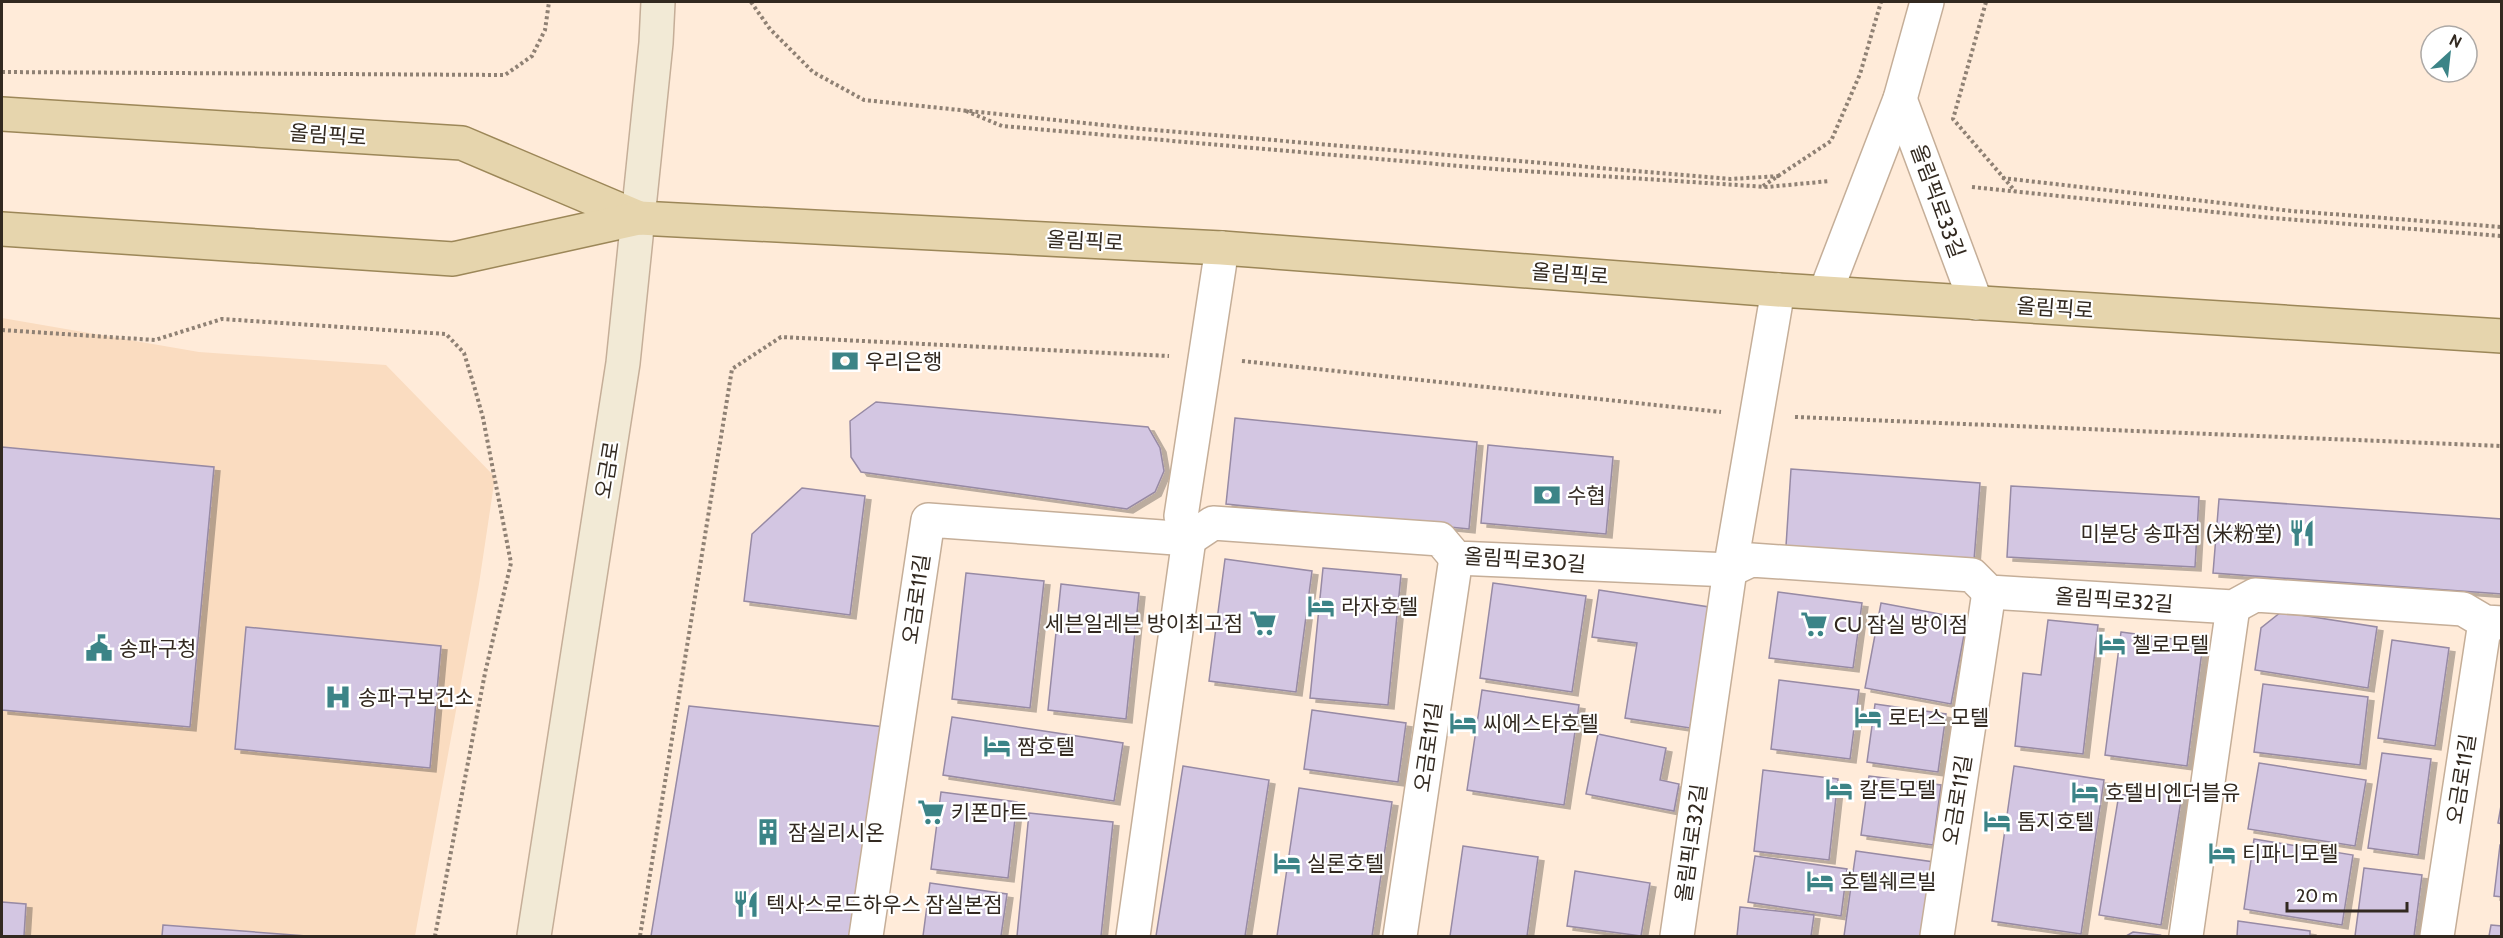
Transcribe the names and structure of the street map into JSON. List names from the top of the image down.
{
  "streets": {
    "main road": ["올림픽로", "오금로"],
    "street": [
      "올림픽로33길",
      "올림픽로30길",
      "오금로11길",
      "올림픽로32길"
    ]
  },
  "crossings": [
    ["올림픽로", "올림픽로33길"],
    ["올림픽로", "오금로"],
    ["올림픽로", "올림픽로32길"],
    ["올림픽로30길", "오금로11길"],
    ["올림픽로30길", "올림픽로32길"],
    ["오금로11길", "올림픽로32길"]
  ],
  "places": {
    "bank": ["우리은행", "수협"],
    "restaurant": ["미분당 송파점 (米粉堂)", "텍사스로드하우스 잠실본점"],
    "hotel": [
      "라자호텔",
      "첼로모텔",
      "로터스 모텔",
      "씨에스타호텔",
      "짬호텔",
      "칼튼모텔",
      "호텔비엔더블유",
      "톰지호텔",
      "티파니모텔",
      "실론호텔",
      "호텔쉐르빌"
    ],
    "supermarket": ["세븐일레븐 방이최고점", "CU 잠실 방이점", "키폰마트"],
    "public building": ["송파구청"],
    "hospital": ["송파구보건소"],
    "building": ["잠실리시온"]
  },
  "scale_bar": "20 m",
  "north": "top right"
}
